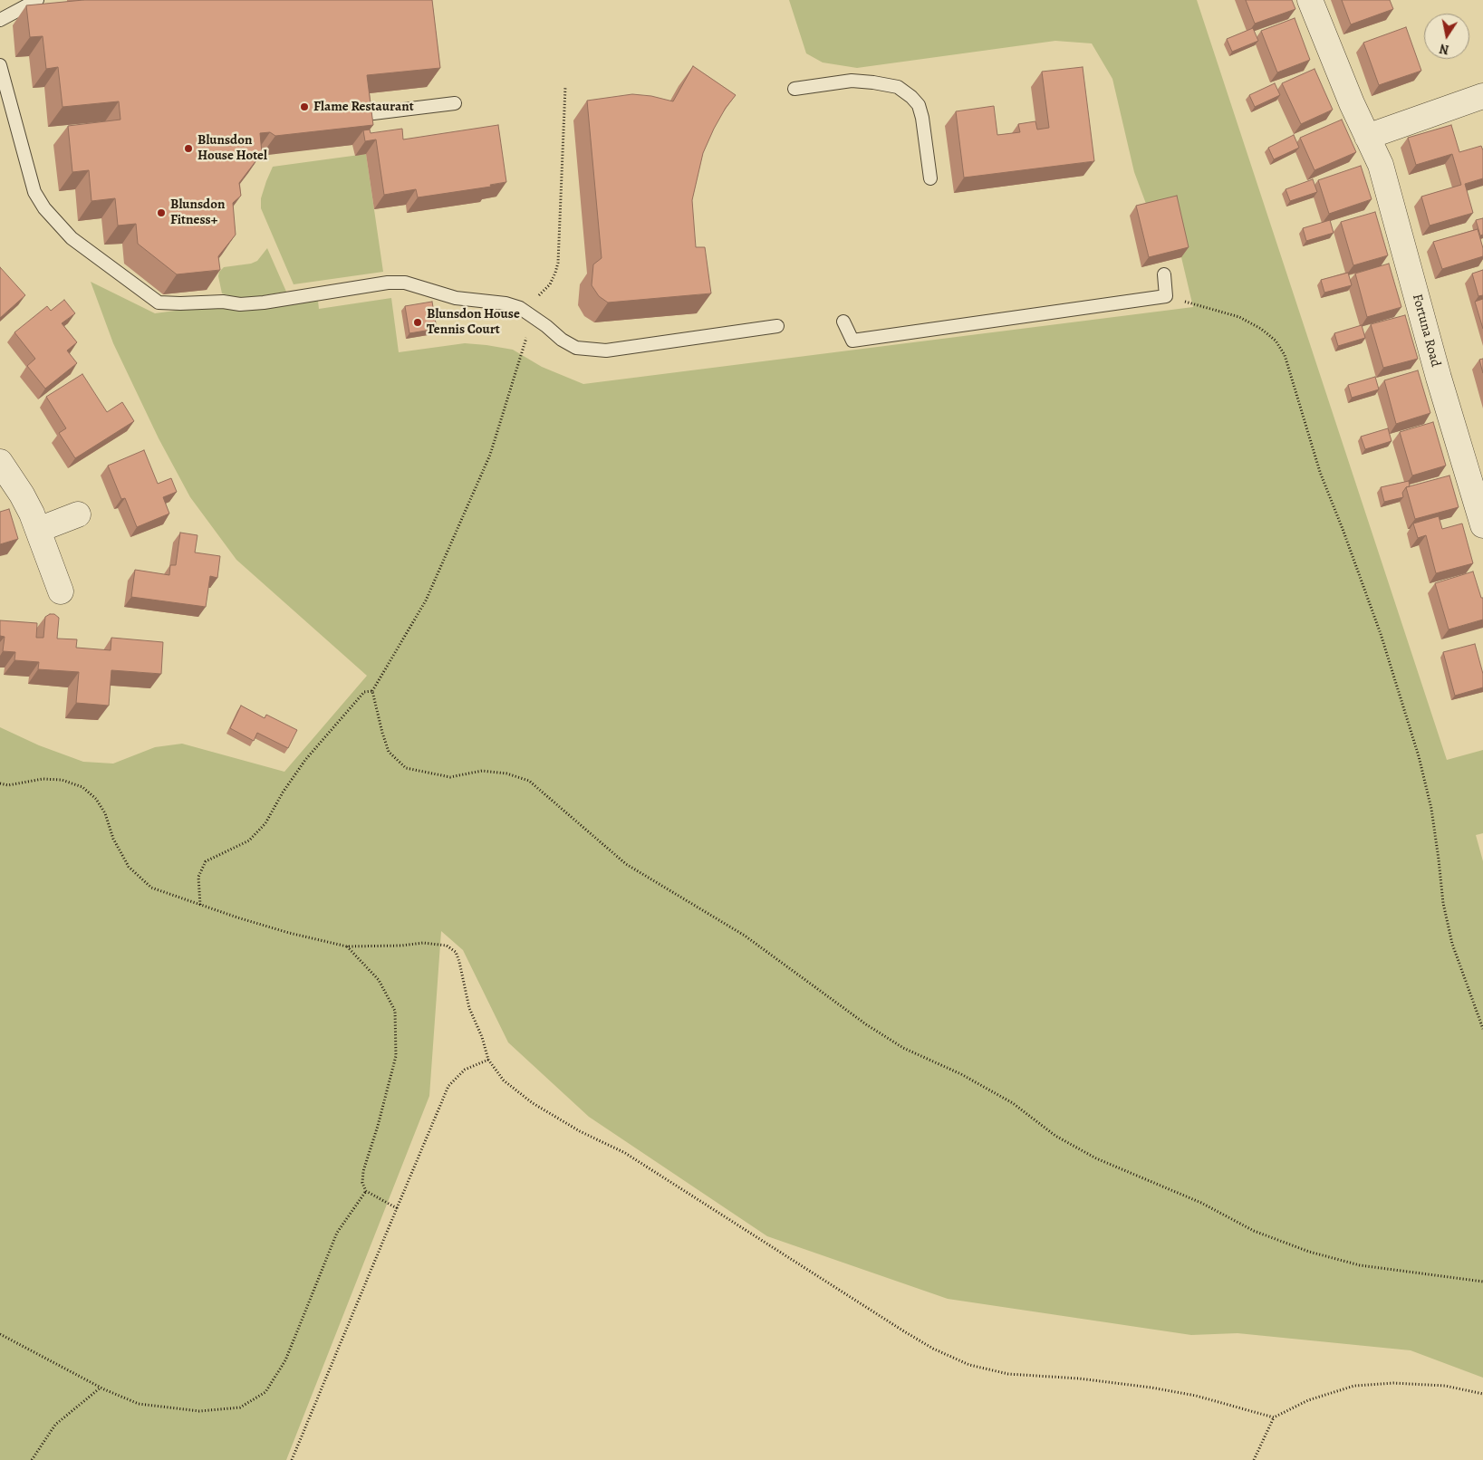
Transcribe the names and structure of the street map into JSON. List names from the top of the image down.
{
  "streets": {
    "street": ["Fortuna Road"]
  },
  "places": [
    "Flame Restaurant",
    "Blunsdon House Hotel",
    "Blunsdon Fitness+",
    "Blunsdon House Tennis Court"
  ],
  "north": "bottom"
}
